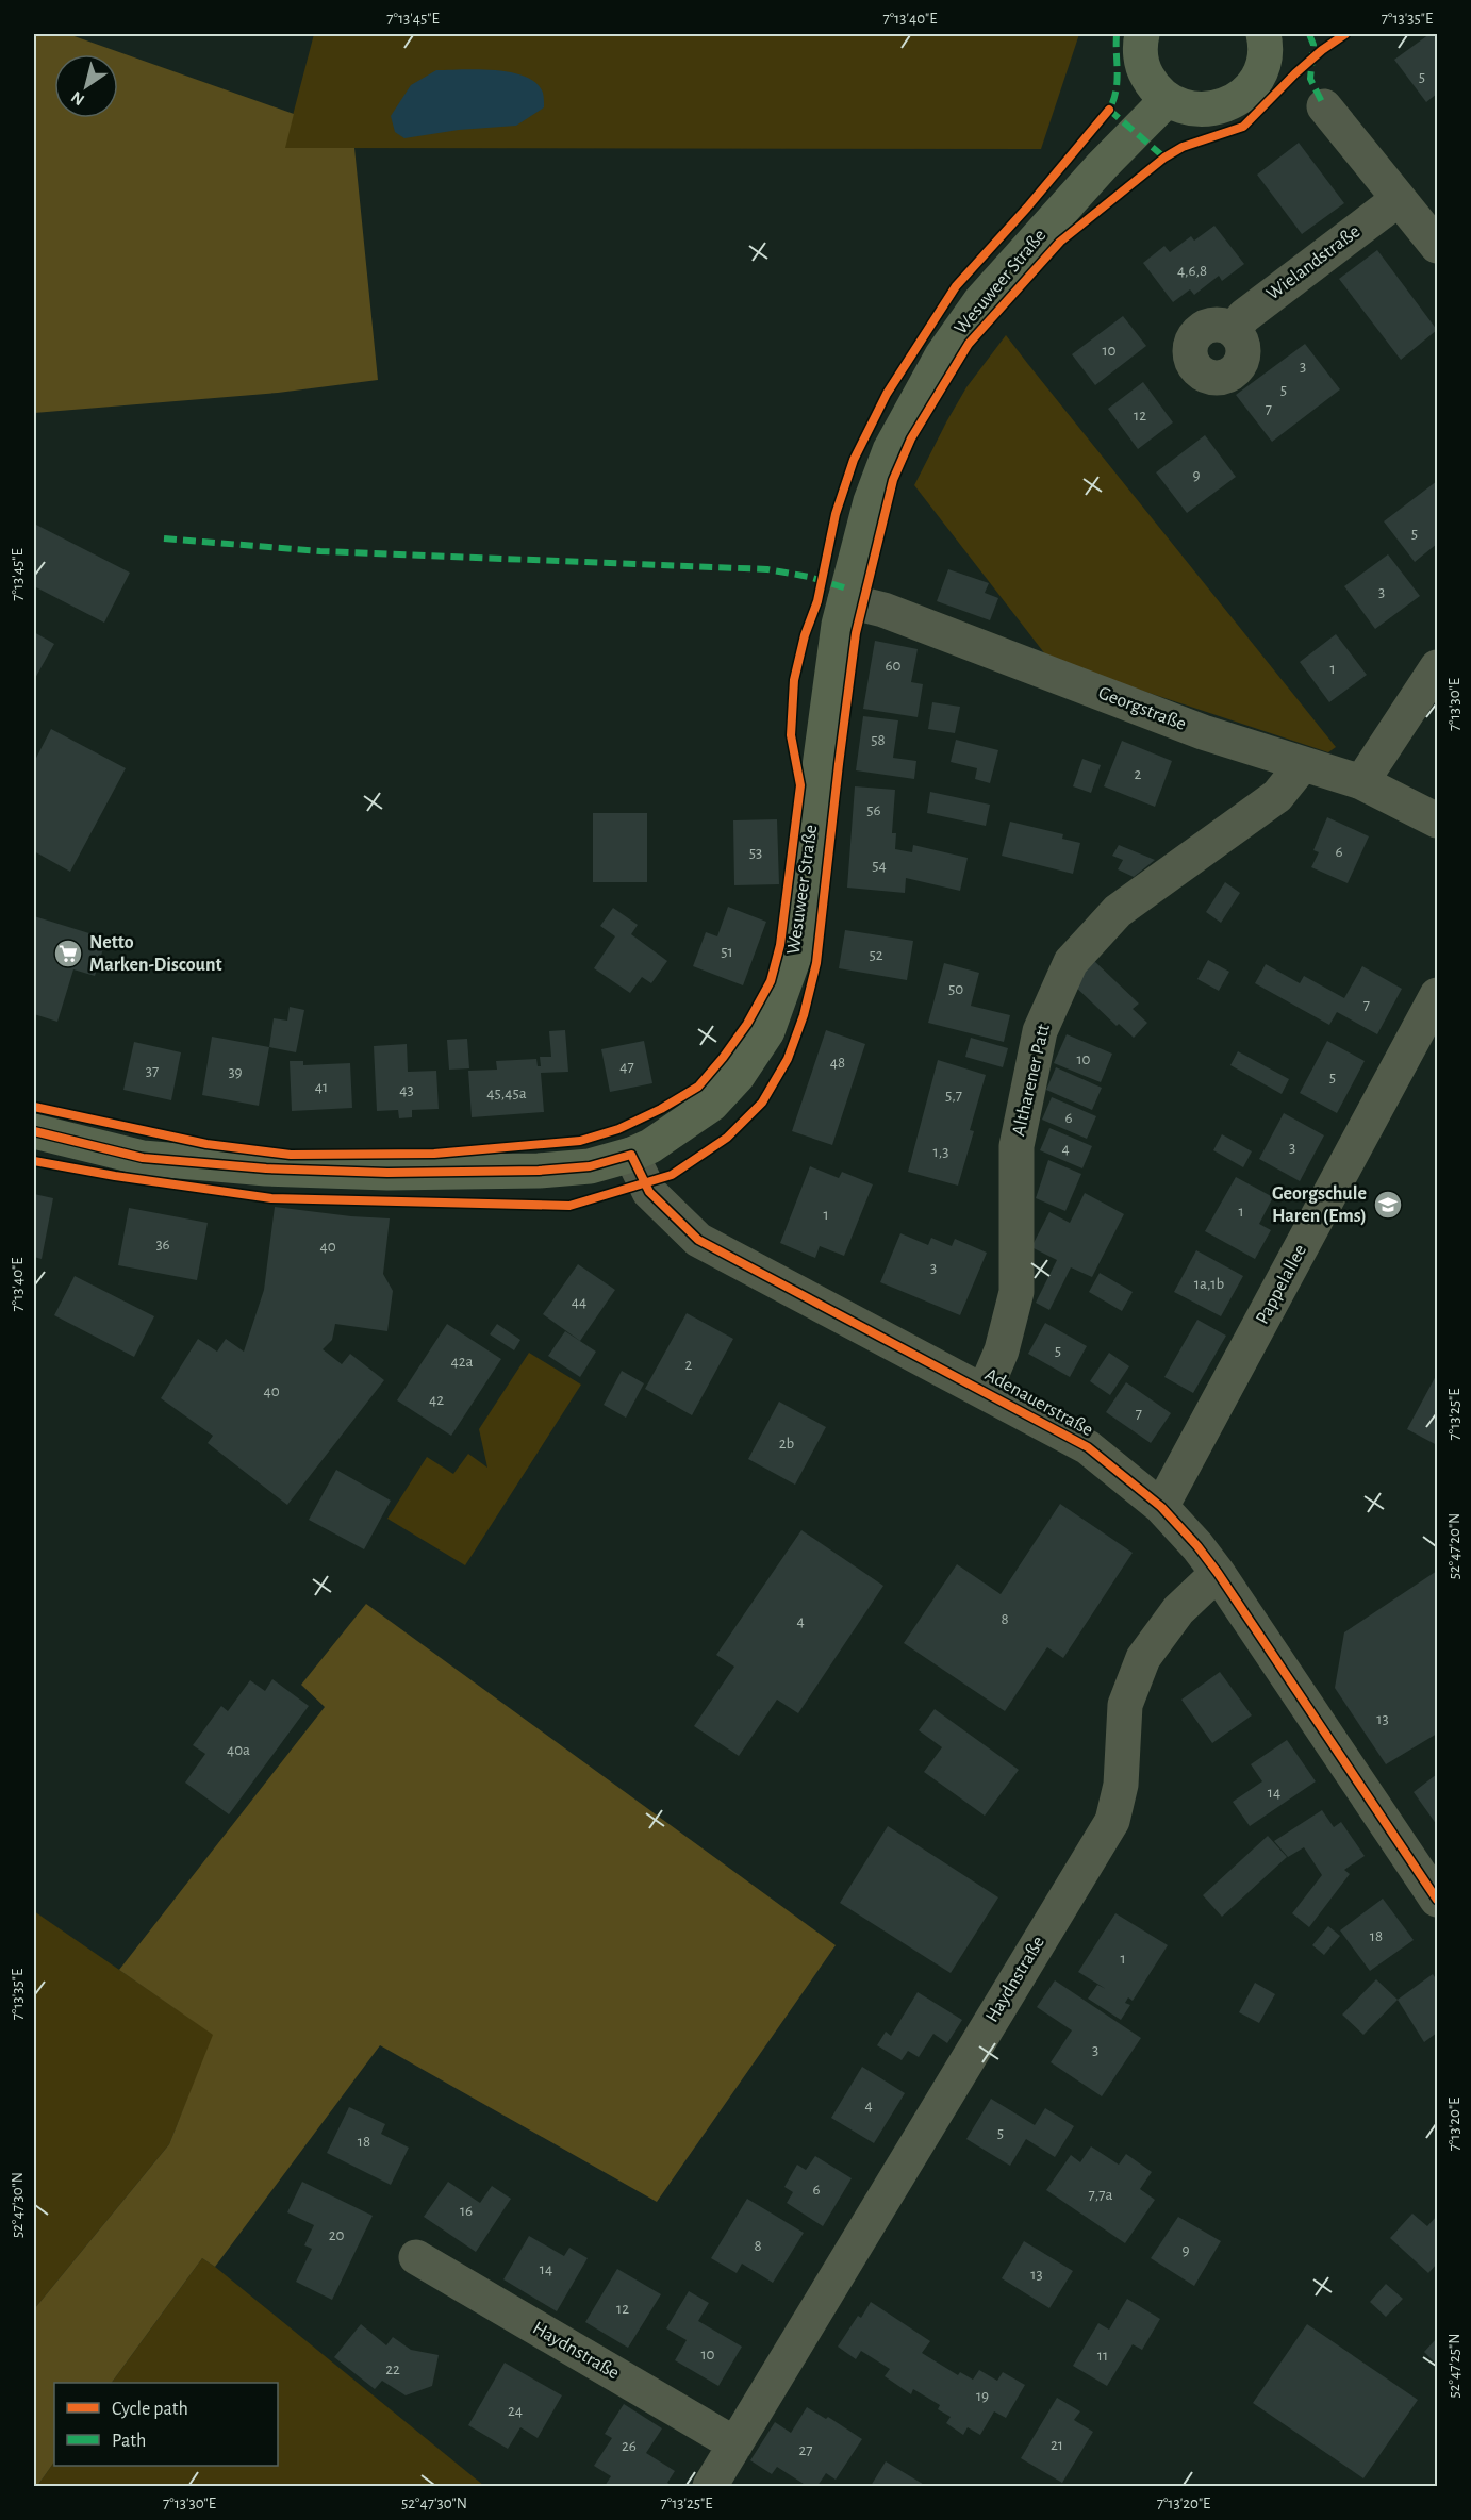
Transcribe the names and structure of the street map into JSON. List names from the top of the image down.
{
  "streets": {
    "main road": ["Wesuweer Straße"],
    "street": [
      "Wielandstraße",
      "Georgstraße",
      "Altharener Patt",
      "Pappelallee",
      "Adenauerstraße",
      "Haydnstraße"
    ]
  },
  "crossings": [
    ["Wesuweer Straße", "Georgstraße"],
    ["Wesuweer Straße", "Adenauerstraße"],
    ["Georgstraße", "Altharener Patt"],
    ["Altharener Patt", "Adenauerstraße"],
    ["Pappelallee", "Adenauerstraße"],
    ["Adenauerstraße", "Haydnstraße"]
  ],
  "places": {
    "supermarket": ["Netto Marken-Discount"],
    "school or university": ["Georgschule Haren (Ems)"]
  },
  "house_numbers": [
    "5",
    "4,6,8",
    "10",
    "3",
    "5",
    "7",
    "12",
    "9",
    "5",
    "3",
    "60",
    "1",
    "58",
    "2",
    "56",
    "6",
    "53",
    "54",
    "51",
    "52",
    "50",
    "7",
    "10",
    "48",
    "47",
    "37",
    "39",
    "5",
    "41",
    "43",
    "45,45a",
    "5,7",
    "6",
    "3",
    "4",
    "1,3",
    "1",
    "1",
    "36",
    "40",
    "3",
    "1a,1b",
    "44",
    "5",
    "42a",
    "2",
    "40",
    "42",
    "7",
    "2b",
    "8",
    "4",
    "13",
    "40a",
    "14",
    "18",
    "1",
    "3",
    "4",
    "5",
    "18",
    "6",
    "7,7a",
    "16",
    "20",
    "8",
    "9",
    "14",
    "13",
    "12",
    "10",
    "11",
    "22",
    "19",
    "24",
    "21",
    "26",
    "27"
  ],
  "legend": ["Cycle path", "Path"],
  "north": "bottom left",
  "coordinates": [
    "7°13'45\"E",
    "7°13'40\"E",
    "7°13'35\"E",
    "7°13'30\"E",
    "7°13'25\"E",
    "52°47'20\"N",
    "7°13'20\"E",
    "52°47'30\"N",
    "52°47'25\"N"
  ]
}
